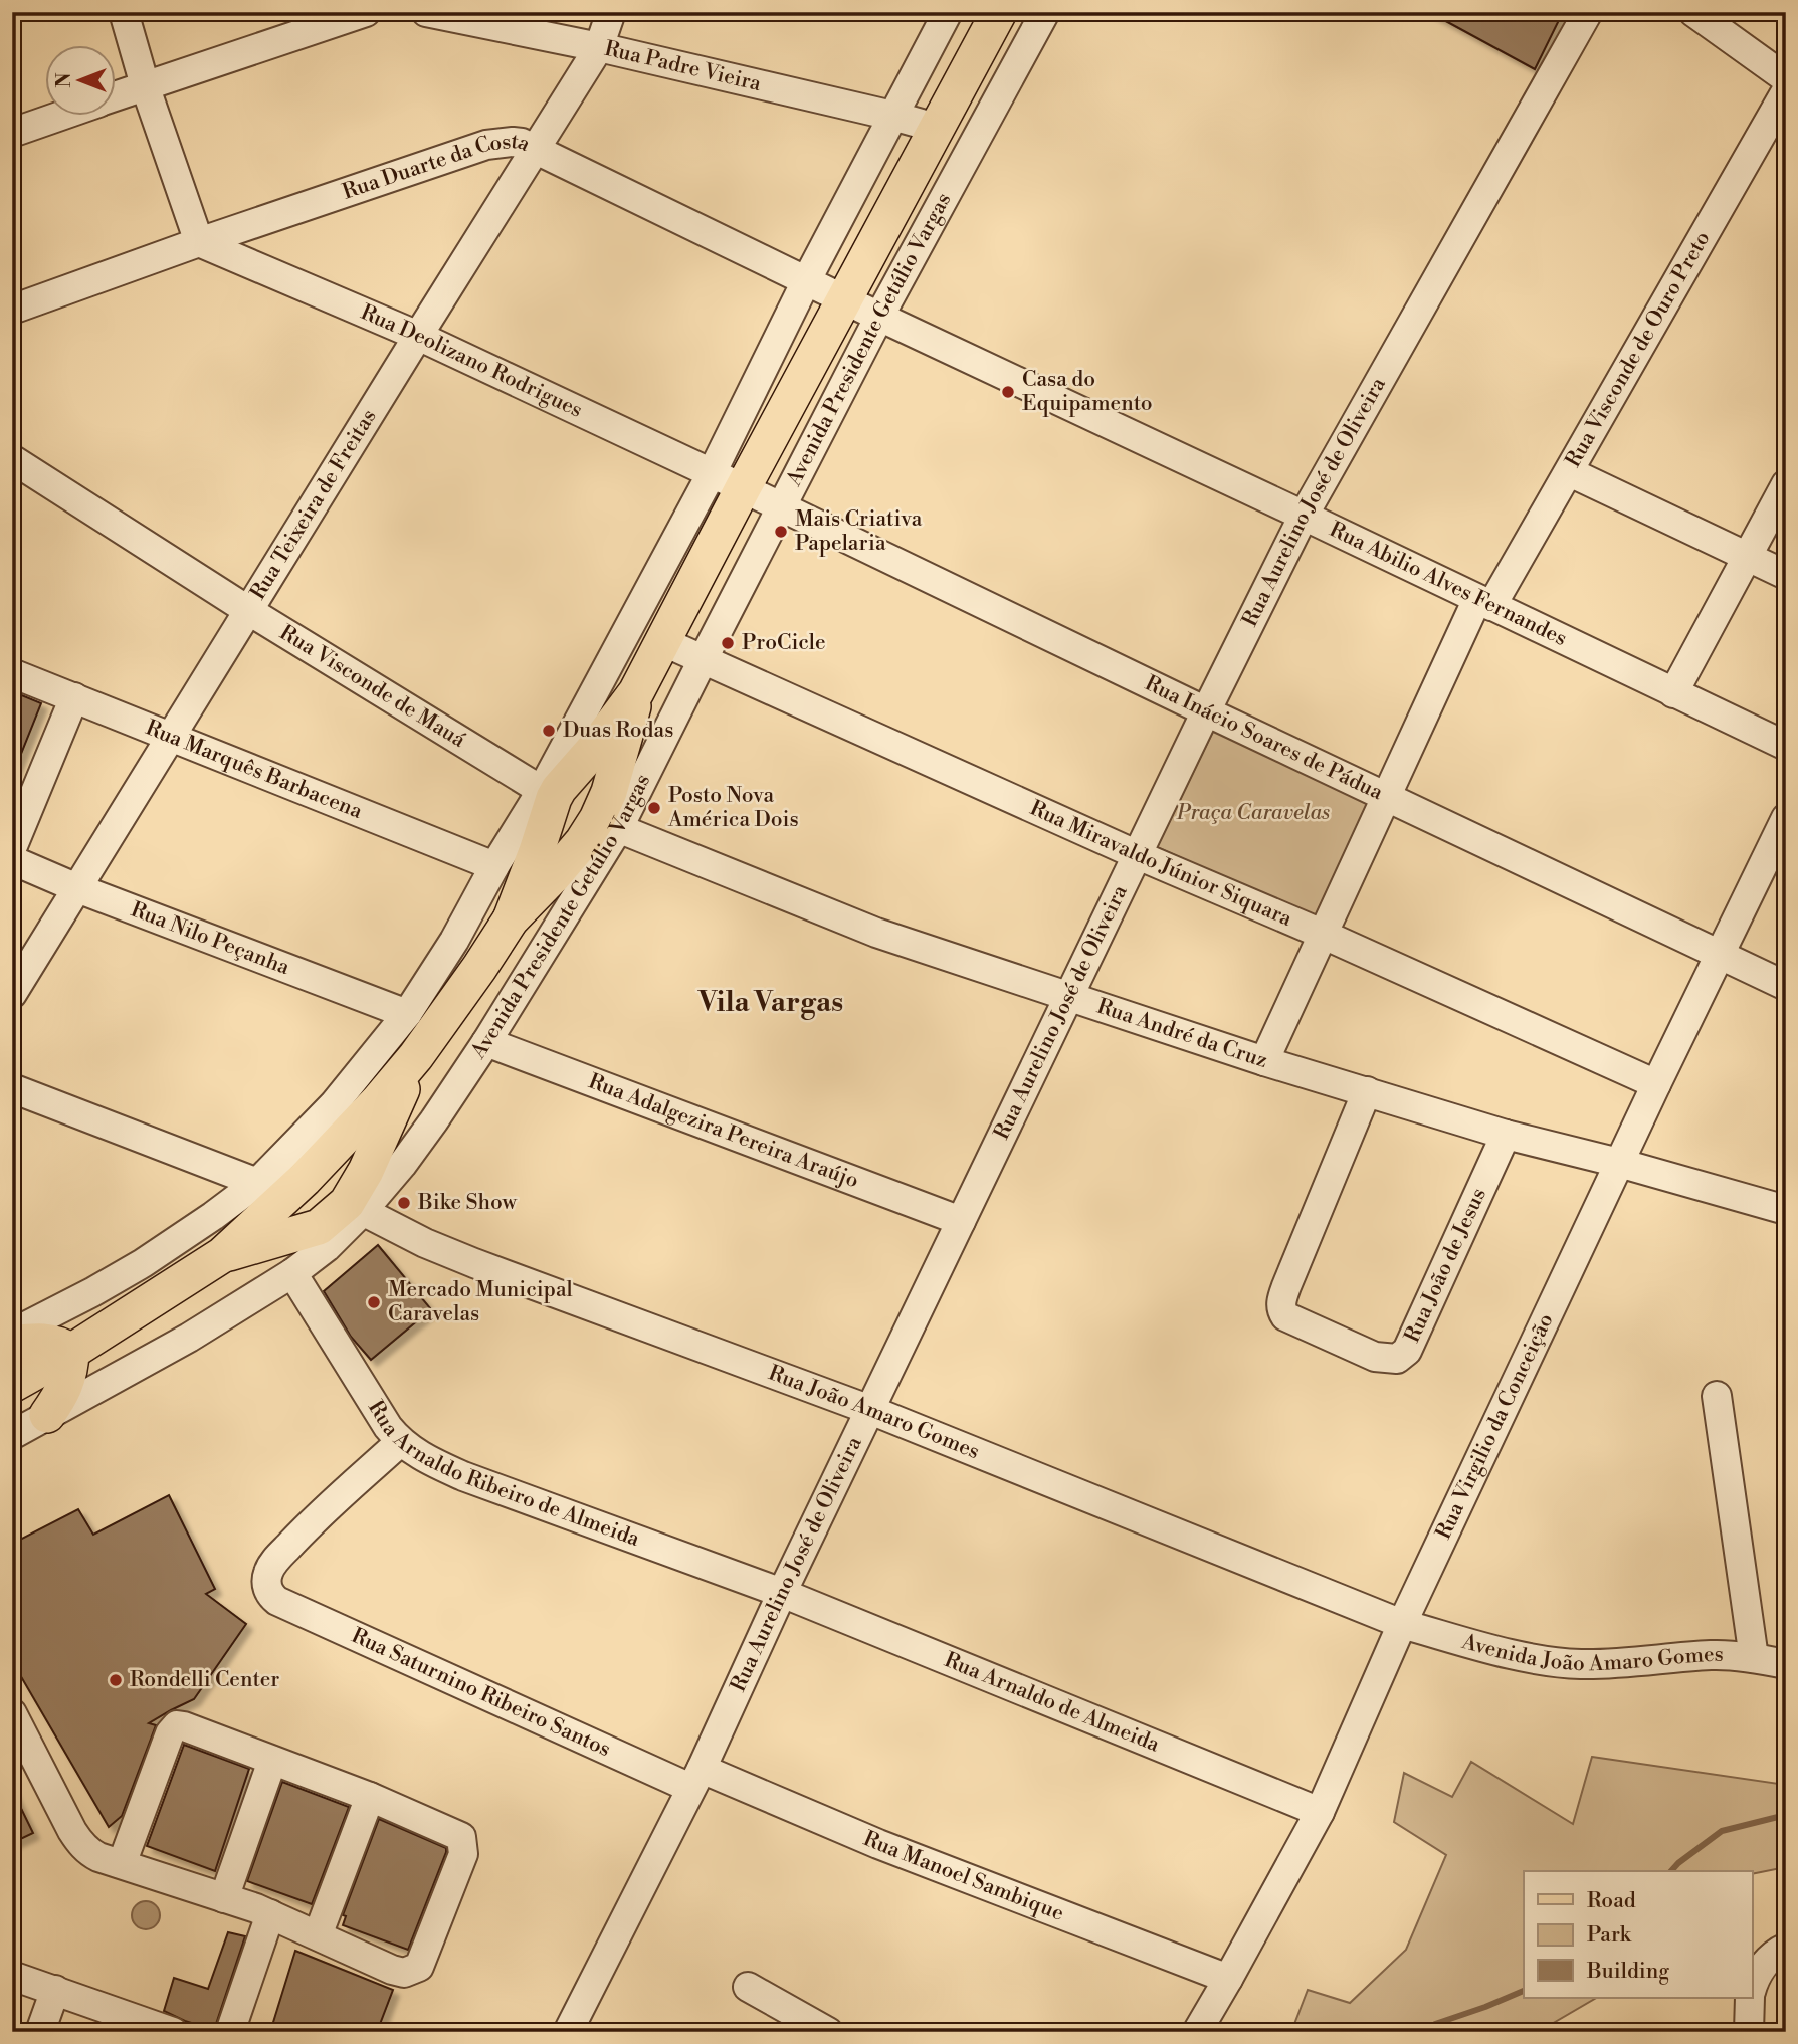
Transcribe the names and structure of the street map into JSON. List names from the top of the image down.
{
  "streets": {
    "main road": ["Avenida Presidente Getúlio Vargas"],
    "street": [
      "Rua Padre Vieira",
      "Rua Duarte da Costa",
      "Rua Visconde de Ouro Preto",
      "Rua Deolizano Rodrigues",
      "Rua Aurelino José de Oliveira",
      "Rua Teixeira de Freitas",
      "Rua Abilio Alves Fernandes",
      "Rua Visconde de Mauá",
      "Rua Inácio Soares de Pádua",
      "Rua Marquês Barbacena",
      "Rua Miravaldo Júnior Siquara",
      "Rua Nilo Peçanha",
      "Rua André da Cruz",
      "Rua Adalgezira Pereira Araújo",
      "Rua João de Jesus",
      "Rua João Amaro Gomes",
      "Rua Virgilio da Conceição",
      "Rua Arnaldo Ribeiro de Almeida",
      "Avenida João Amaro Gomes",
      "Rua Saturnino Ribeiro Santos",
      "Rua Arnaldo de Almeida",
      "Rua Manoel Sambique"
    ]
  },
  "crossings": [
    ["Rua Padre Vieira", "Avenida Presidente Getúlio Vargas"],
    ["Rua Padre Vieira", "Rua Teixeira de Freitas"],
    ["Rua Duarte da Costa", "Avenida Presidente Getúlio Vargas"],
    ["Rua Duarte da Costa", "Rua Deolizano Rodrigues"],
    ["Rua Duarte da Costa", "Rua Teixeira de Freitas"],
    ["Rua Duarte da Costa", "Rua Abilio Alves Fernandes"],
    ["Avenida Presidente Getúlio Vargas", "Rua Deolizano Rodrigues"],
    ["Avenida Presidente Getúlio Vargas", "Rua Abilio Alves Fernandes"],
    ["Avenida Presidente Getúlio Vargas", "Rua Visconde de Mauá"],
    ["Avenida Presidente Getúlio Vargas", "Rua Inácio Soares de Pádua"],
    ["Avenida Presidente Getúlio Vargas", "Rua Marquês Barbacena"],
    ["Avenida Presidente Getúlio Vargas", "Rua Miravaldo Júnior Siquara"],
    ["Avenida Presidente Getúlio Vargas", "Rua Nilo Peçanha"],
    ["Avenida Presidente Getúlio Vargas", "Rua André da Cruz"],
    ["Avenida Presidente Getúlio Vargas", "Rua Adalgezira Pereira Araújo"],
    ["Avenida Presidente Getúlio Vargas", "Rua João Amaro Gomes"],
    ["Avenida Presidente Getúlio Vargas", "Rua Arnaldo Ribeiro de Almeida"],
    ["Rua Visconde de Ouro Preto", "Rua Abilio Alves Fernandes"],
    ["Rua Visconde de Ouro Preto", "Rua Inácio Soares de Pádua"],
    ["Rua Visconde de Ouro Preto", "Rua Miravaldo Júnior Siquara"],
    ["Rua Visconde de Ouro Preto", "Rua André da Cruz"],
    ["Rua Deolizano Rodrigues", "Rua Teixeira de Freitas"],
    ["Rua Deolizano Rodrigues", "Rua Inácio Soares de Pádua"],
    ["Rua Aurelino José de Oliveira", "Rua Abilio Alves Fernandes"],
    ["Rua Aurelino José de Oliveira", "Rua Inácio Soares de Pádua"],
    ["Rua Aurelino José de Oliveira", "Rua Miravaldo Júnior Siquara"],
    ["Rua Aurelino José de Oliveira", "Rua André da Cruz"],
    ["Rua Aurelino José de Oliveira", "Rua Adalgezira Pereira Araújo"],
    ["Rua Aurelino José de Oliveira", "Rua João Amaro Gomes"],
    ["Rua Aurelino José de Oliveira", "Rua Arnaldo Ribeiro de Almeida"],
    ["Rua Aurelino José de Oliveira", "Rua Saturnino Ribeiro Santos"],
    ["Rua Aurelino José de Oliveira", "Rua Arnaldo de Almeida"],
    ["Rua Aurelino José de Oliveira", "Rua Manoel Sambique"],
    ["Rua Teixeira de Freitas", "Rua Visconde de Mauá"],
    ["Rua Teixeira de Freitas", "Rua Marquês Barbacena"],
    ["Rua Teixeira de Freitas", "Rua Nilo Peçanha"],
    ["Rua Inácio Soares de Pádua", "Rua Virgilio da Conceição"],
    ["Rua Miravaldo Júnior Siquara", "Rua Virgilio da Conceição"],
    ["Rua André da Cruz", "Rua João de Jesus"],
    ["Rua André da Cruz", "Rua Virgilio da Conceição"],
    ["Rua João Amaro Gomes", "Rua Virgilio da Conceição"],
    ["Rua João Amaro Gomes", "Avenida João Amaro Gomes"],
    ["Rua Virgilio da Conceição", "Avenida João Amaro Gomes"],
    ["Rua Virgilio da Conceição", "Rua Arnaldo de Almeida"],
    ["Rua Virgilio da Conceição", "Rua Manoel Sambique"],
    ["Rua Arnaldo Ribeiro de Almeida", "Rua Saturnino Ribeiro Santos"],
    ["Rua Arnaldo Ribeiro de Almeida", "Rua Arnaldo de Almeida"],
    ["Rua Saturnino Ribeiro Santos", "Rua Manoel Sambique"]
  ],
  "districts": ["Vila Vargas"],
  "parks": ["Praça Caravelas"],
  "places": [
    "Casa do Equipamento",
    "Mais Criativa Papelaria",
    "ProCicle",
    "Duas Rodas",
    "Posto Nova América Dois",
    "Bike Show",
    "Mercado Municipal Caravelas",
    "Rondelli Center"
  ],
  "legend": ["Road", "Park", "Building"],
  "north": "left"
}
